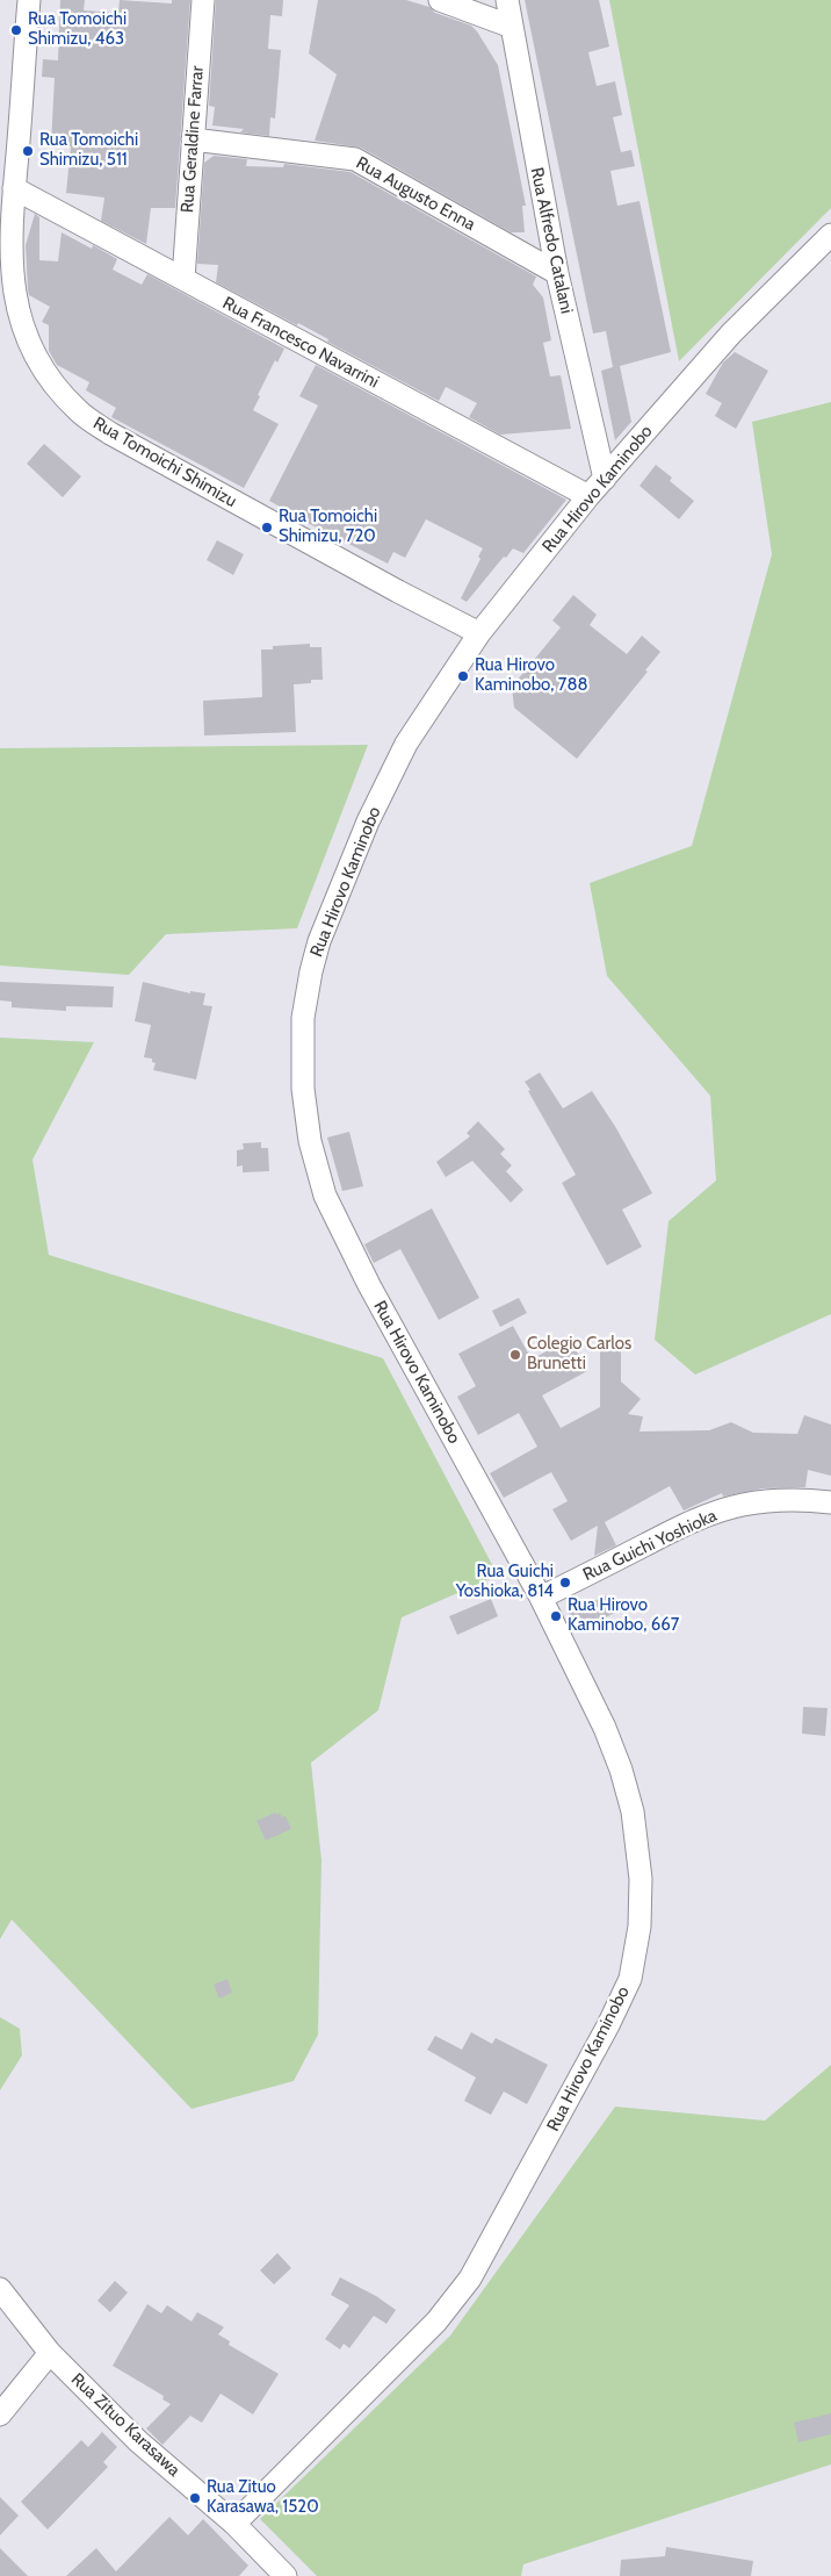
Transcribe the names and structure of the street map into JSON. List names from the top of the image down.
{
  "streets": {
    "street": [
      "Rua Geraldine Farrar",
      "Rua Augusto Enna",
      "Rua Alfredo Catalani",
      "Rua Francesco Navarrini",
      "Rua Tomoichi Shimizu",
      "Rua Hirovo Kaminobo",
      "Rua Guichi Yoshioka",
      "Rua Zituo Karasawa"
    ]
  },
  "crossings": [
    ["Rua Geraldine Farrar", "Rua Augusto Enna"],
    ["Rua Geraldine Farrar", "Rua Francesco Navarrini"],
    ["Rua Augusto Enna", "Rua Alfredo Catalani"],
    ["Rua Alfredo Catalani", "Rua Hirovo Kaminobo"],
    ["Rua Francesco Navarrini", "Rua Tomoichi Shimizu"],
    ["Rua Francesco Navarrini", "Rua Hirovo Kaminobo"],
    ["Rua Tomoichi Shimizu", "Rua Hirovo Kaminobo"],
    ["Rua Hirovo Kaminobo", "Rua Guichi Yoshioka"],
    ["Rua Hirovo Kaminobo", "Rua Zituo Karasawa"]
  ],
  "places": [
    "Rua Tomoichi Shimizu, 463",
    "Rua Tomoichi Shimizu, 511",
    "Rua Tomoichi Shimizu, 720",
    "Rua Hirovo Kaminobo, 788",
    "Colegio Carlos Brunetti",
    "Rua Guichi Yoshioka, 814",
    "Rua Hirovo Kaminobo, 667",
    "Rua Zituo Karasawa, 1520"
  ]
}
